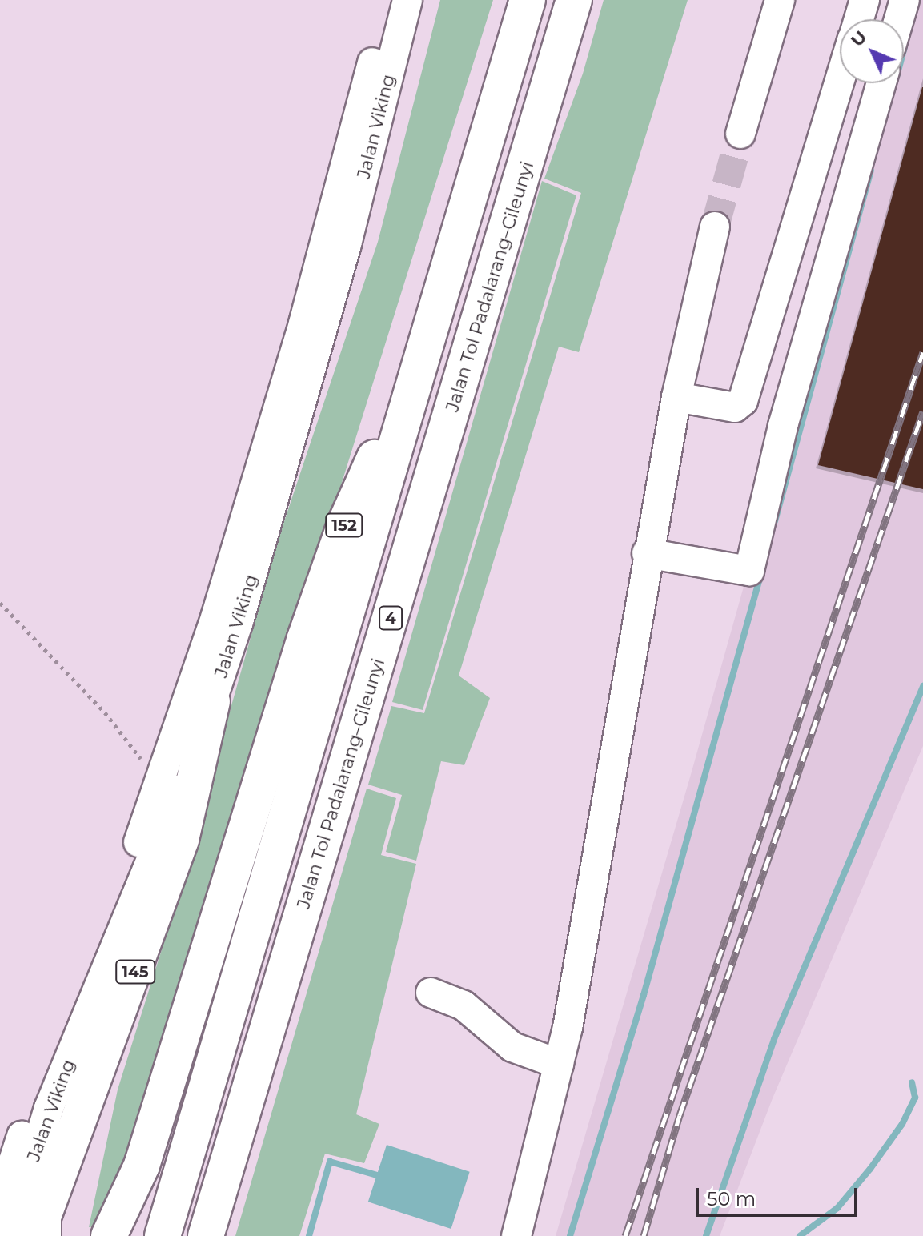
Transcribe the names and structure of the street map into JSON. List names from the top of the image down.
{
  "streets": {
    "highway": [
      "Jalan Tol Padalarang–Cileunyi",
      "152",
      "4",
      "145"
    ],
    "street": ["Jalan Viking"]
  },
  "crossings": [
    ["Jalan Viking", "145"]
  ],
  "scale_bar": "50 m",
  "north": "top left"
}
